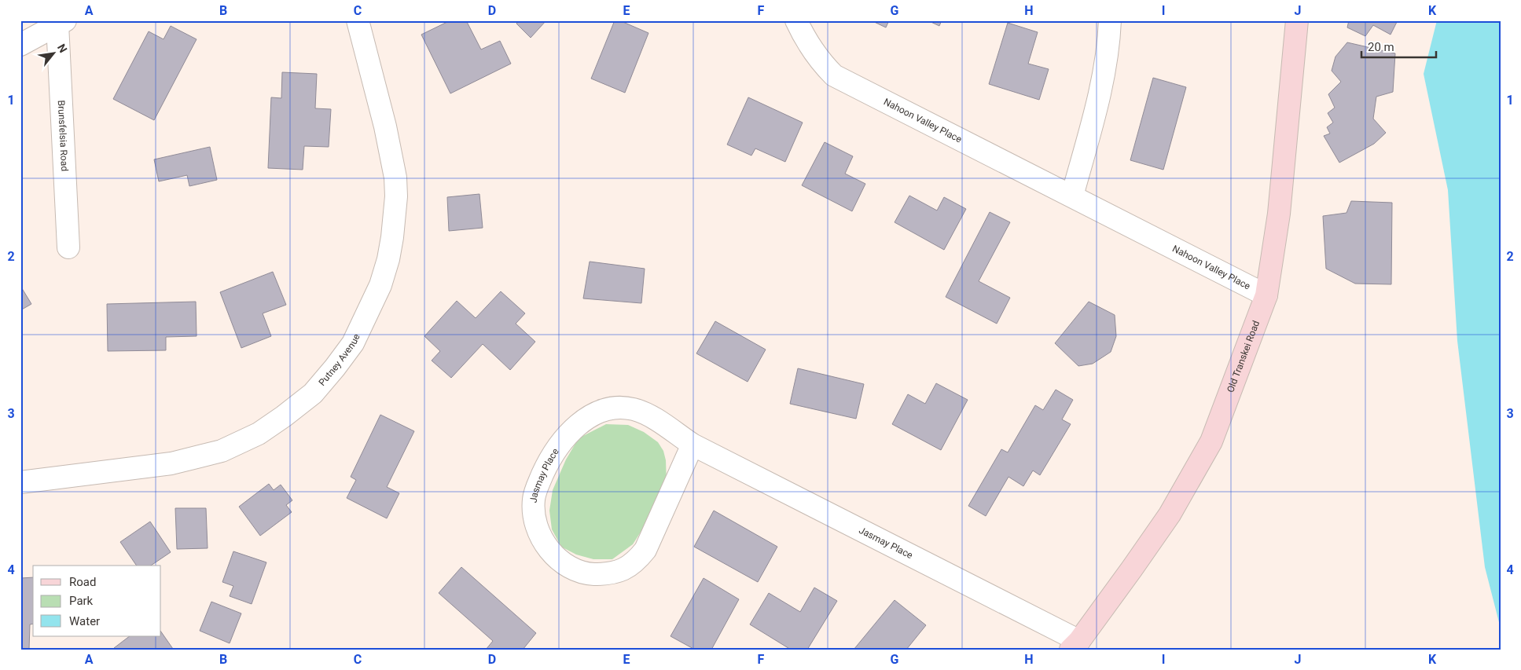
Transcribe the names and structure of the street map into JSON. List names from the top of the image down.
{
  "streets": {
    "main road": ["Old Transkei Road"],
    "street": [
      "Nahoon Valley Place",
      "Brunsfelsia Road",
      "Putney Avenue",
      "Jasmay Place"
    ]
  },
  "crossings": [
    ["Nahoon Valley Place", "Old Transkei Road"],
    ["Old Transkei Road", "Jasmay Place"]
  ],
  "legend": ["Road", "Park", "Water"],
  "scale_bar": "20 m",
  "north": "top right",
  "grid": {
    "columns": [
      "A",
      "B",
      "C",
      "D",
      "E",
      "F",
      "G",
      "H",
      "I",
      "J",
      "K"
    ],
    "rows": [
      "1",
      "2",
      "3",
      "4"
    ]
  }
}
